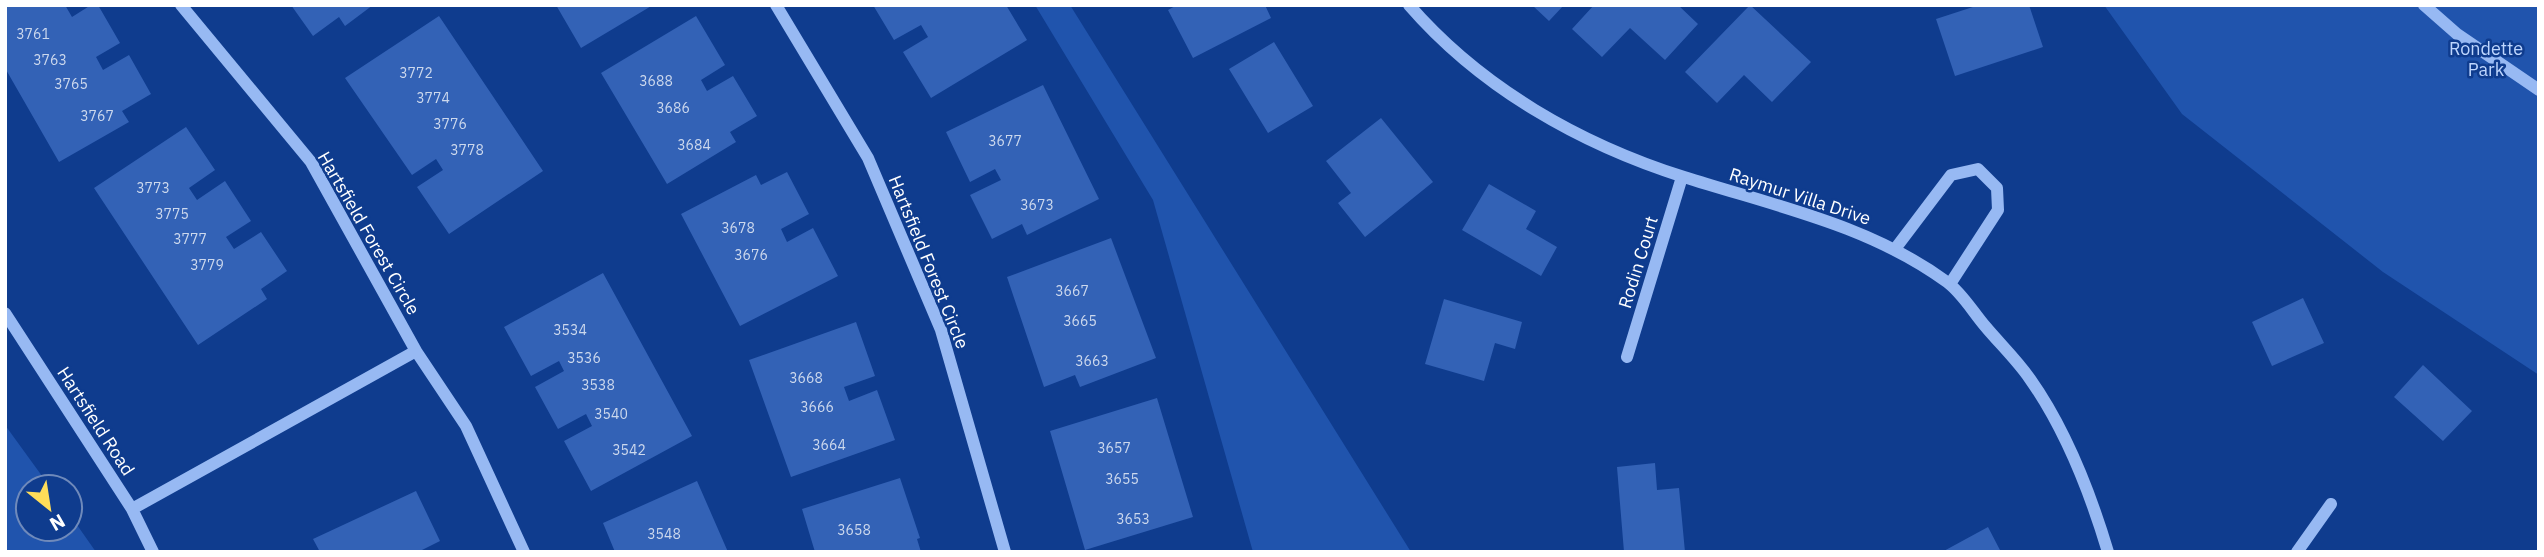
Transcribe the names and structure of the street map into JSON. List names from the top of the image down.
{
  "streets": {
    "street": [
      "Raymur Villa Drive",
      "Hartsfield Forest Circle",
      "Rodin Court",
      "Hartsfield Road"
    ]
  },
  "crossings": [
    ["Raymur Villa Drive", "Rodin Court"]
  ],
  "parks": ["Rondette Park"],
  "house_numbers": [
    "3761",
    "3763",
    "3772",
    "3688",
    "3765",
    "3774",
    "3686",
    "3767",
    "3776",
    "3677",
    "3684",
    "3778",
    "3773",
    "3673",
    "3775",
    "3678",
    "3777",
    "3676",
    "3779",
    "3667",
    "3665",
    "3534",
    "3536",
    "3663",
    "3668",
    "3538",
    "3666",
    "3540",
    "3664",
    "3657",
    "3542",
    "3655",
    "3653",
    "3658",
    "3548"
  ],
  "north": "bottom right"
}
